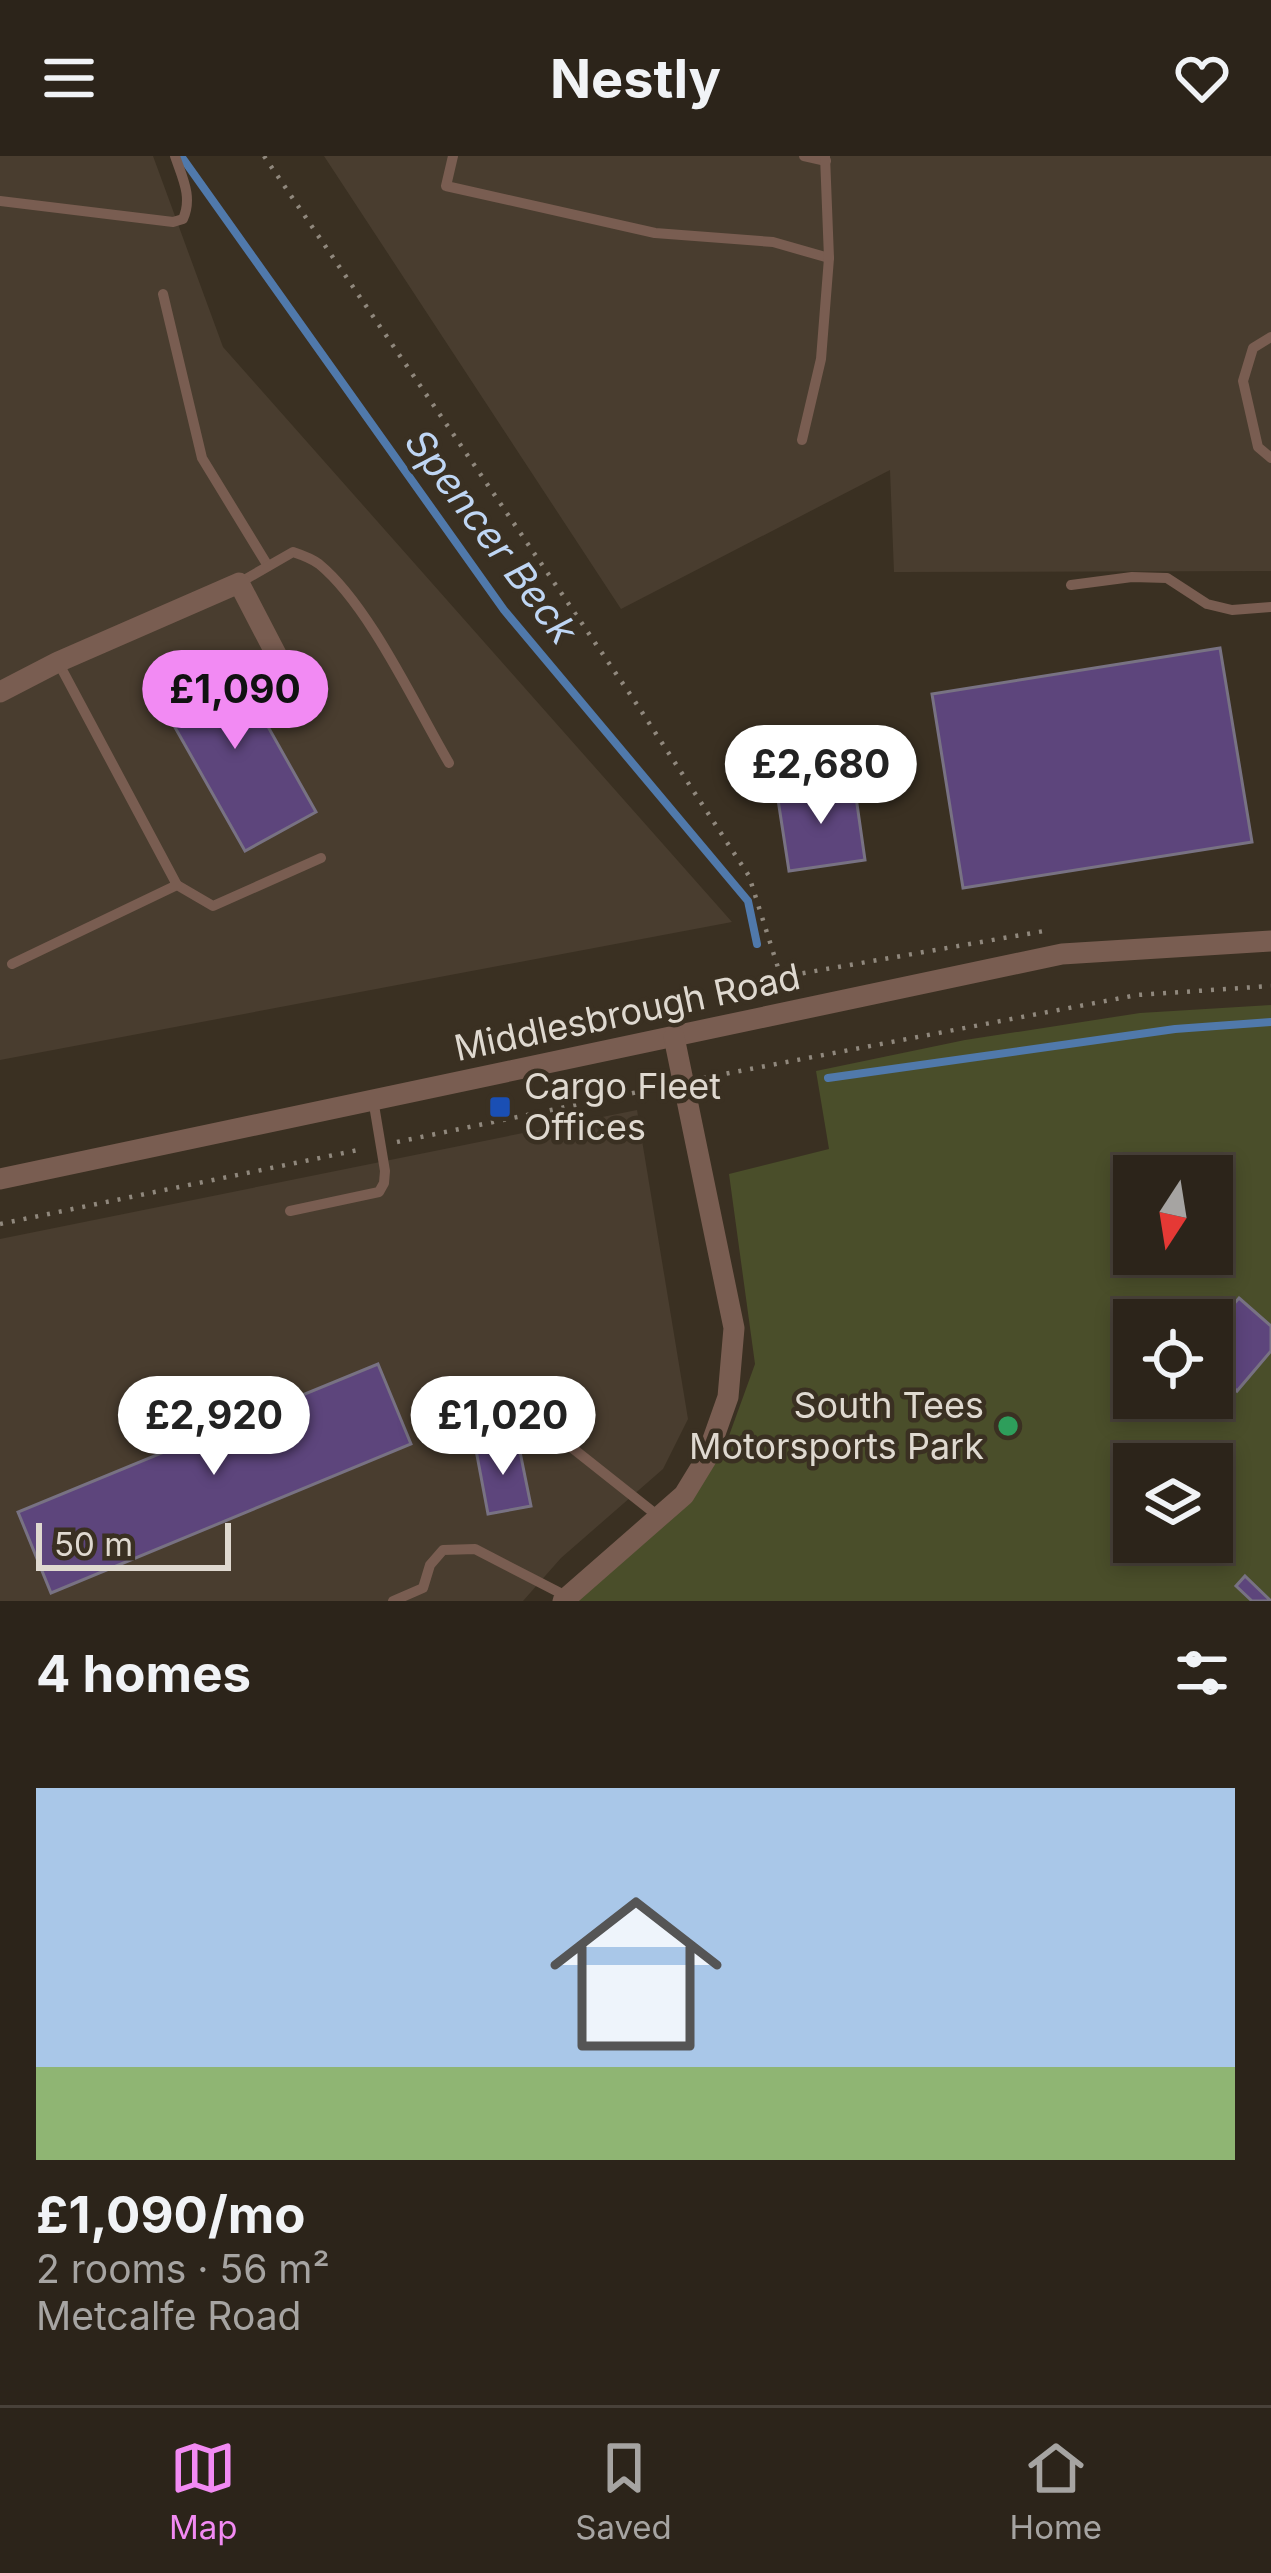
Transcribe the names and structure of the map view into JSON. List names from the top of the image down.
{
  "streets": {
    "street": ["Middlesbrough Road"]
  },
  "water": ["Spencer Beck"],
  "places": {
    "transit": ["Cargo Fleet Offices"],
    "other": ["South Tees Motorsports Park"]
  },
  "scale_bar": "50 m",
  "north": "bottom",
  "page": {
    "header": "Nestly",
    "price": [
      "£1,090",
      "£2,680",
      "£2,920",
      "£1,020"
    ],
    "scale": "50 m",
    "heading": "4 homes",
    "list": [
      {
        "name": "£1,090/mo",
        "note": "2 rooms · 56 m² · Metcalfe Road"
      }
    ],
    "tabs": ["Map", "Saved", "Home"]
  }
}
